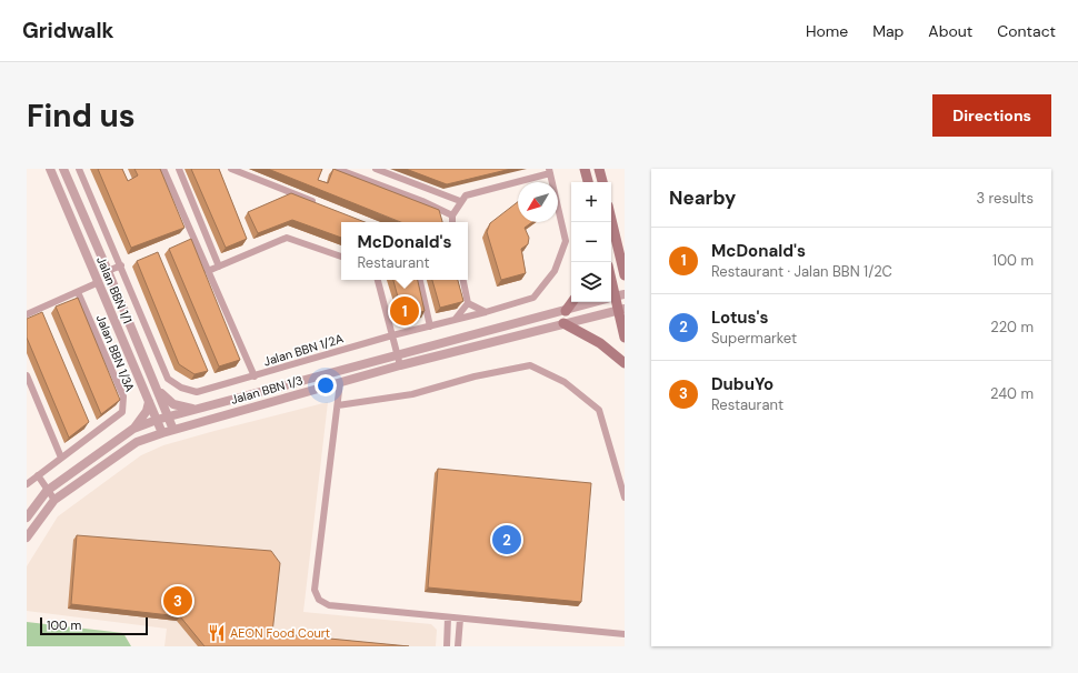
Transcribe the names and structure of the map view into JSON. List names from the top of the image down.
{
  "streets": {
    "street": [
      "Jalan BBN 1/1",
      "Jalan BBN 1/2A",
      "Jalan BBN 1/3A",
      "Jalan BBN 1/3"
    ]
  },
  "crossings": [
    ["Jalan BBN 1/1", "Jalan BBN 1/3"]
  ],
  "places": {
    "restaurant": ["AEON Food Court"]
  },
  "scale_bar": "100 m",
  "north": "bottom left",
  "page": {
    "header": "Gridwalk",
    "nav": [
      "Home",
      "Map",
      "About",
      "Contact"
    ],
    "buttons": "Directions",
    "title": "Find us",
    "heading": ["Nearby", "3 results"],
    "map_buttons": ["+", "−"],
    "popup": ["McDonald's", "Restaurant"],
    "list": [
      {
        "mark": "1",
        "name": "McDonald's",
        "note": "Restaurant · Jalan BBN 1/2C",
        "value": "100 m"
      },
      {
        "mark": "2",
        "name": "Lotus's",
        "note": "Supermarket",
        "value": "220 m"
      },
      {
        "mark": "3",
        "name": "DubuYo",
        "note": "Restaurant",
        "value": "240 m"
      }
    ],
    "pins": ["1", "2", "3"],
    "scale": "100 m"
  }
}
